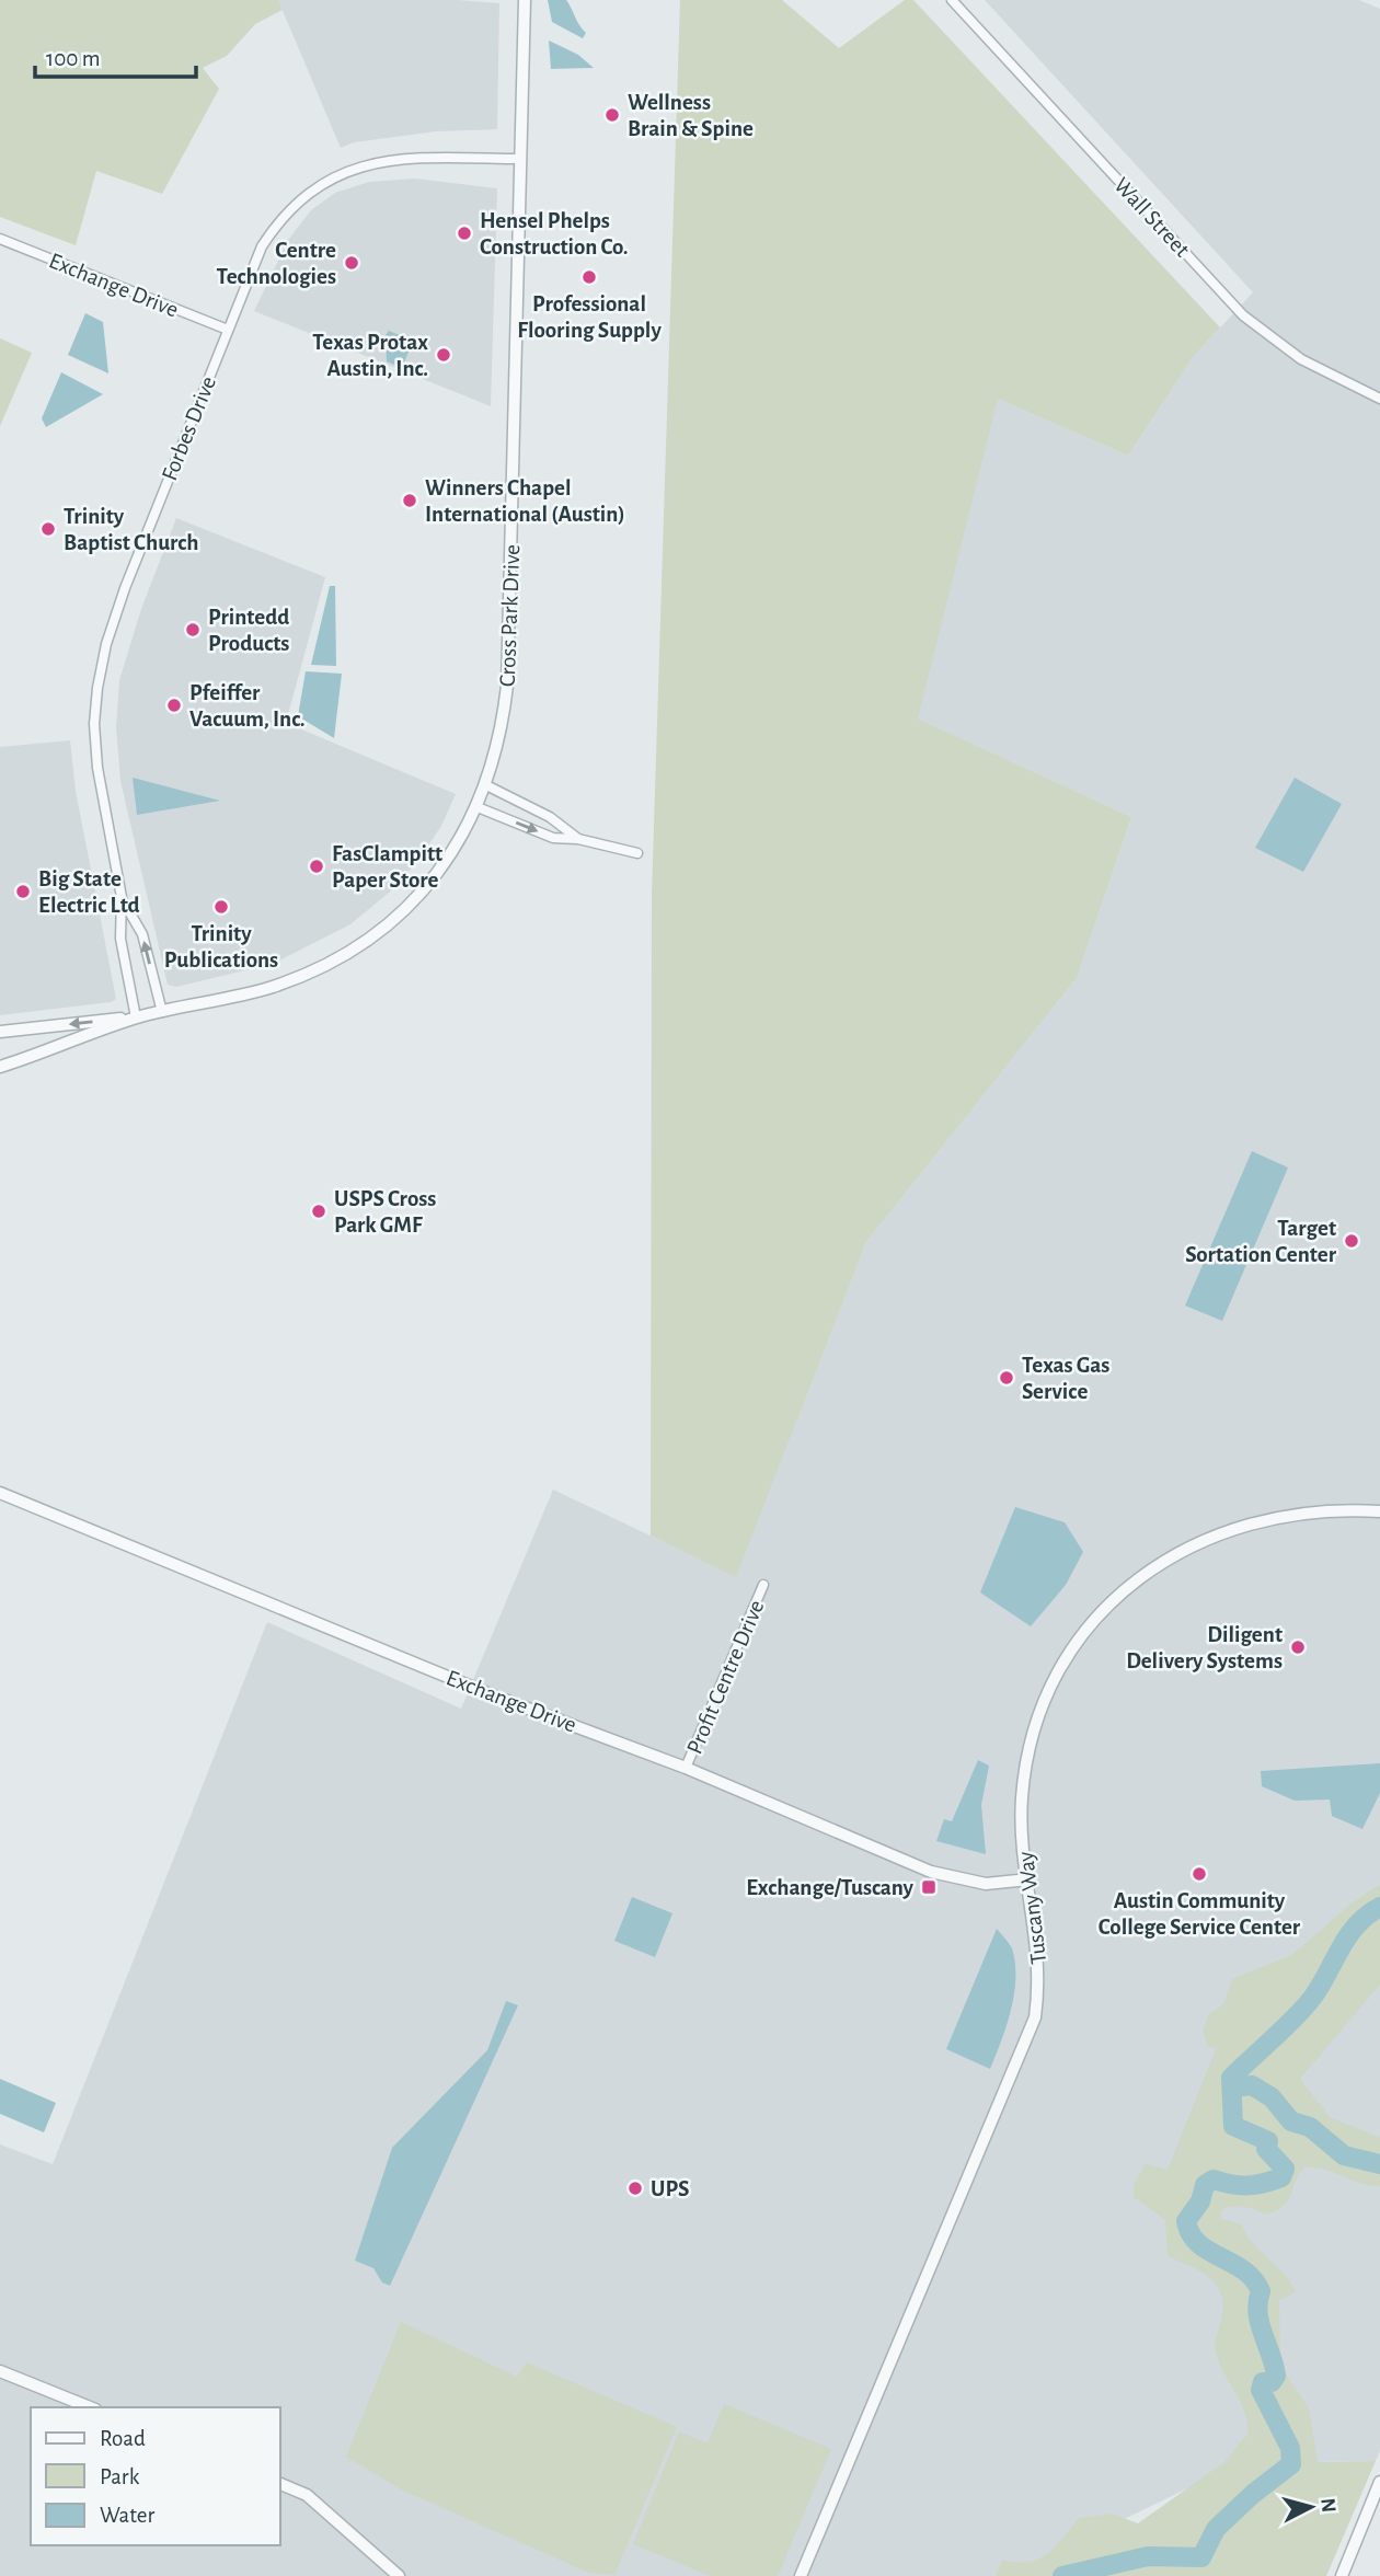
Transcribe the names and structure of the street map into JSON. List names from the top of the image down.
{
  "streets": {
    "street": [
      "Wall Street",
      "Exchange Drive",
      "Forbes Drive",
      "Cross Park Drive",
      "Profit Centre Drive",
      "Tuscany Way"
    ]
  },
  "crossings": [
    ["Exchange Drive", "Forbes Drive"],
    ["Exchange Drive", "Profit Centre Drive"],
    ["Exchange Drive", "Tuscany Way"],
    ["Forbes Drive", "Cross Park Drive"]
  ],
  "places": {
    "other": [
      "Wellness Brain & Spine",
      "Hensel Phelps Construction Co.",
      "Centre Technologies",
      "Professional Flooring Supply",
      "Texas Protax Austin, Inc.",
      "Winners Chapel International (Austin)",
      "Trinity Baptist Church",
      "Printedd Products",
      "Pfeiffer Vacuum, Inc.",
      "FasClampitt Paper Store",
      "Big State Electric Ltd",
      "Trinity Publications",
      "USPS Cross Park GMF",
      "Target Sortation Center",
      "Texas Gas Service",
      "Diligent Delivery Systems",
      "Austin Community College Service Center",
      "UPS"
    ],
    "transit": ["Exchange/Tuscany"]
  },
  "legend": ["Road", "Park", "Water"],
  "scale_bar": "100 m",
  "north": "right"
}
